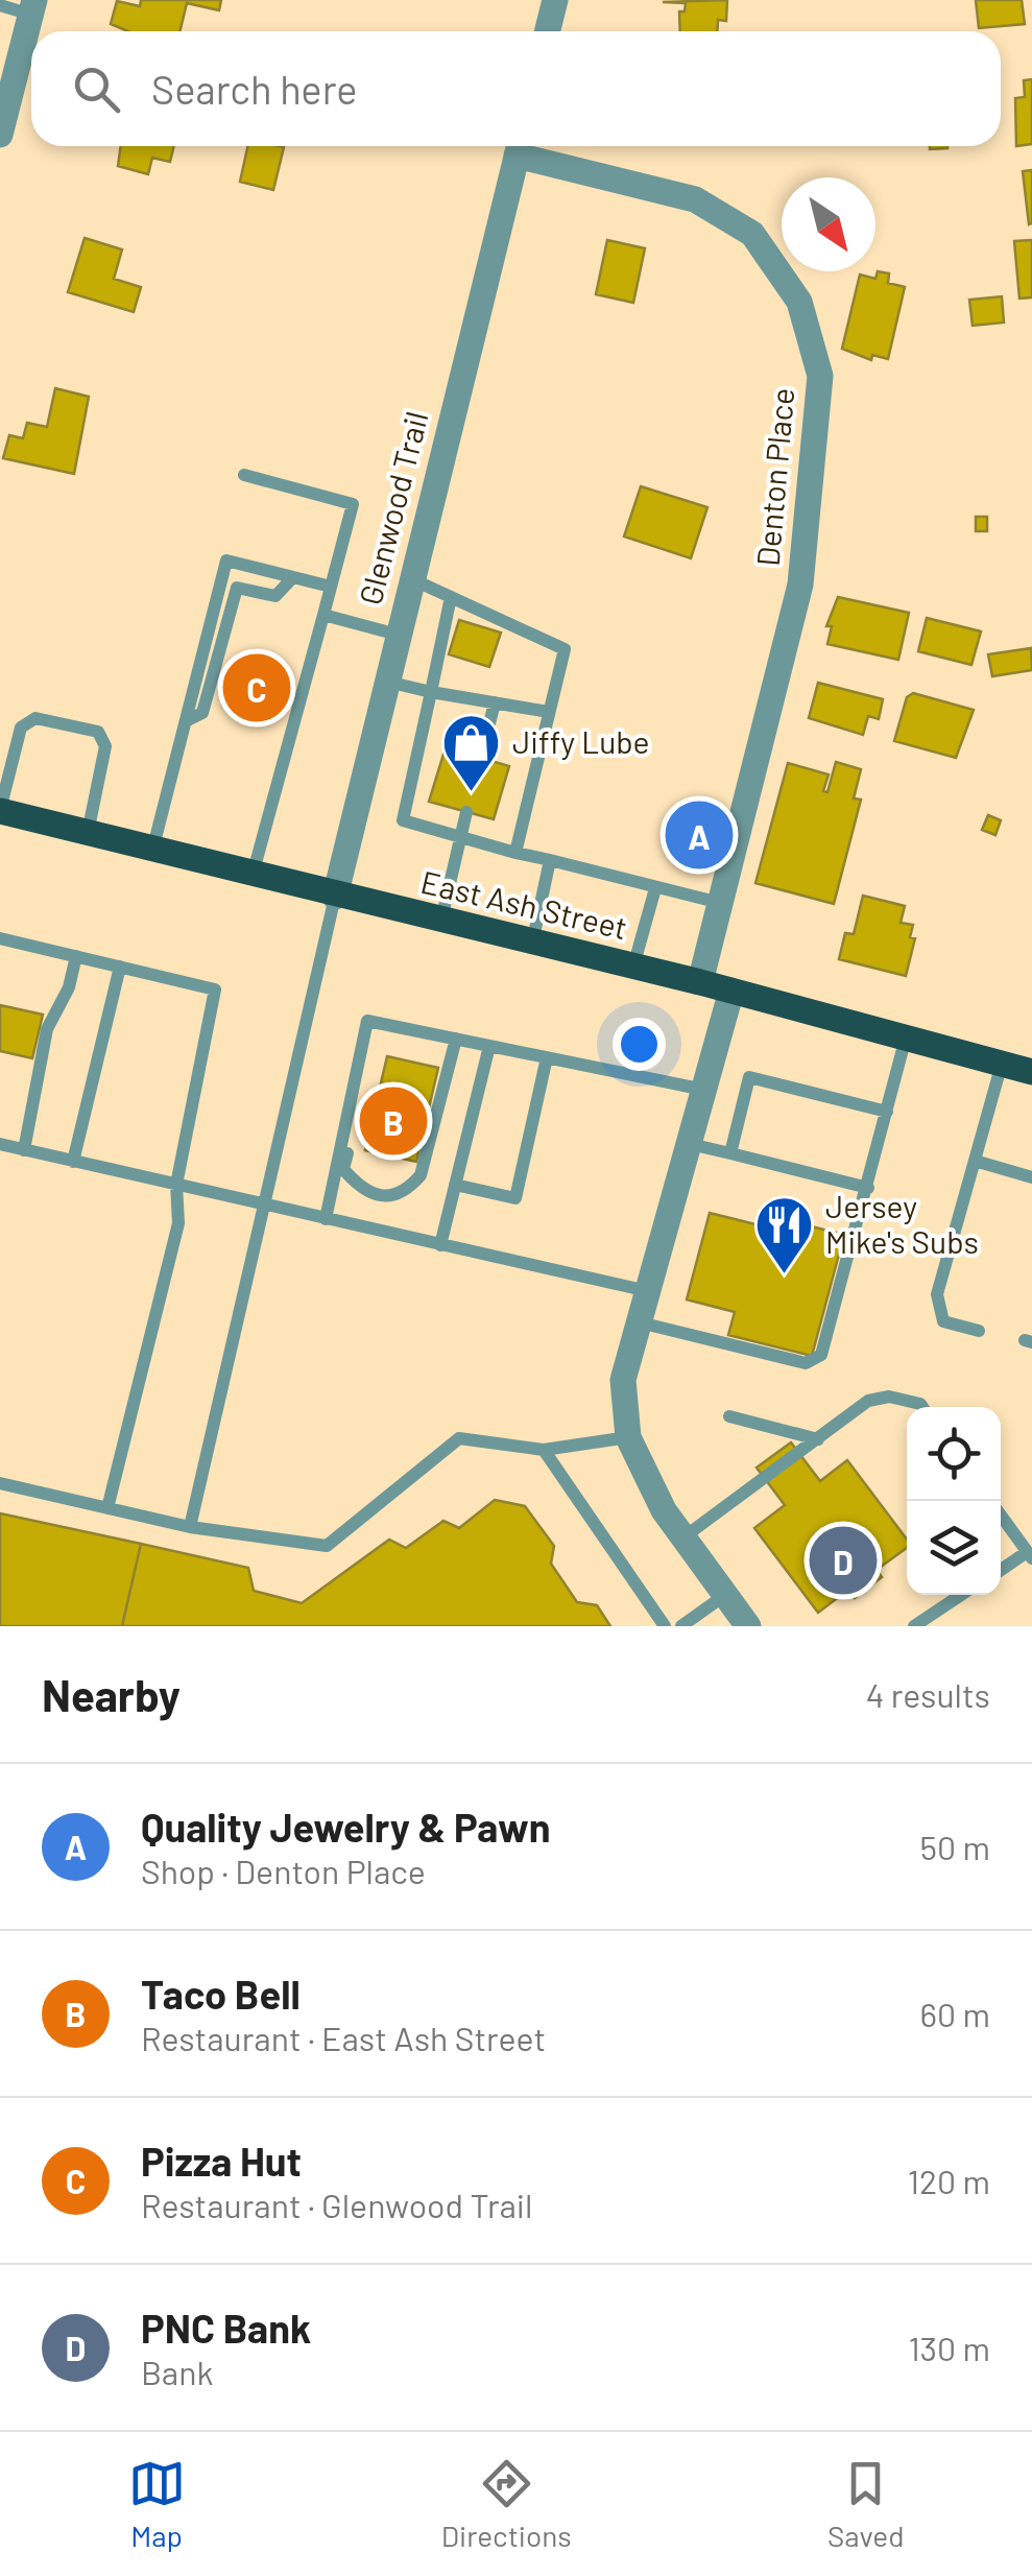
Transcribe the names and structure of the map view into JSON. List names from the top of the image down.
{
  "streets": {
    "main road": ["East Ash Street"],
    "street": ["Denton Place", "Glenwood Trail"]
  },
  "crossings": [
    ["Denton Place", "East Ash Street"],
    ["Glenwood Trail", "East Ash Street"]
  ],
  "places": {
    "shop": ["Jiffy Lube"],
    "restaurant": ["Jersey Mike's Subs"]
  },
  "north": "bottom right",
  "page": {
    "search": "Search here",
    "pins": [
      "C",
      "A",
      "B",
      "D"
    ],
    "heading": ["Nearby", "4 results"],
    "list": [
      {
        "mark": "A",
        "name": "Quality Jewelry & Pawn",
        "note": "Shop · Denton Place",
        "value": "50 m"
      },
      {
        "mark": "B",
        "name": "Taco Bell",
        "note": "Restaurant · East Ash Street",
        "value": "60 m"
      },
      {
        "mark": "C",
        "name": "Pizza Hut",
        "note": "Restaurant · Glenwood Trail",
        "value": "120 m"
      },
      {
        "mark": "D",
        "name": "PNC Bank",
        "note": "Bank",
        "value": "130 m"
      }
    ],
    "nav": ["Map", "Directions", "Saved"]
  }
}
